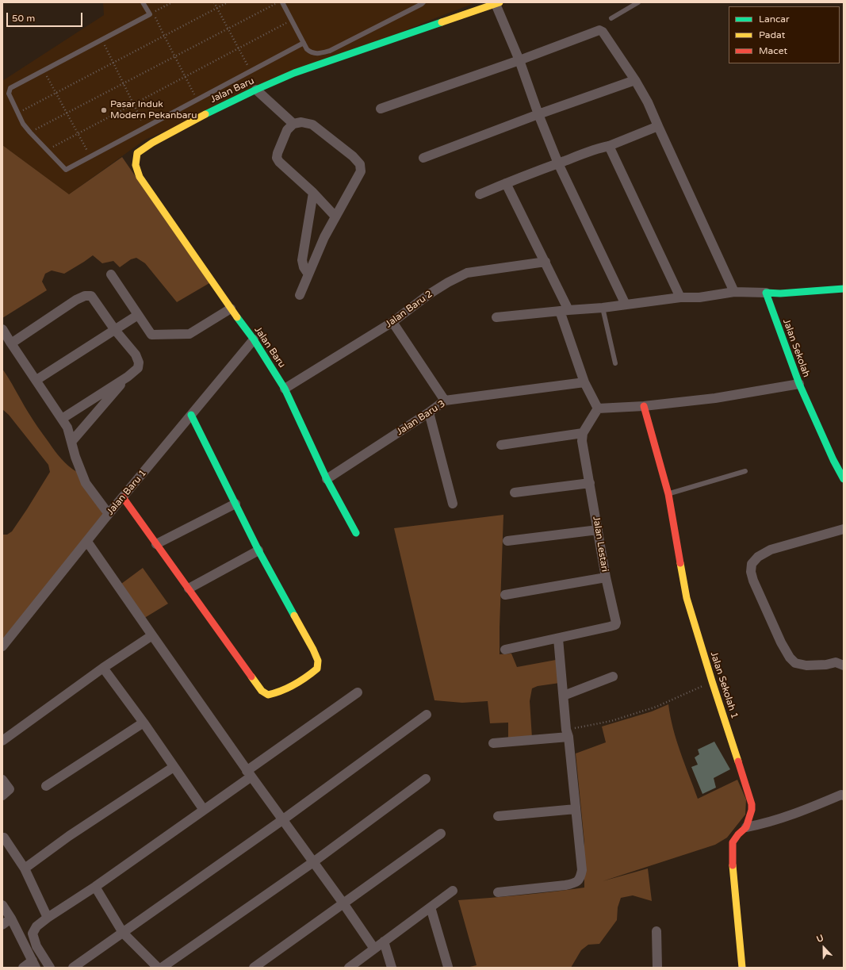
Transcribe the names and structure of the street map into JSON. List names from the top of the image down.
{
  "streets": {
    "street": [
      "Jalan Baru",
      "Jalan Baru 2",
      "Jalan Sekolah",
      "Jalan Baru 3",
      "Jalan Baru 1",
      "Jalan Lestari",
      "Jalan Sekolah 1"
    ]
  },
  "crossings": [
    ["Jalan Baru", "Jalan Baru 2"],
    ["Jalan Baru", "Jalan Baru 3"],
    ["Jalan Baru", "Jalan Baru 1"]
  ],
  "places": ["Pasar Induk Modern Pekanbaru"],
  "legend": ["Lancar", "Padat", "Macet"],
  "scale_bar": "50 m",
  "north": "top"
}
